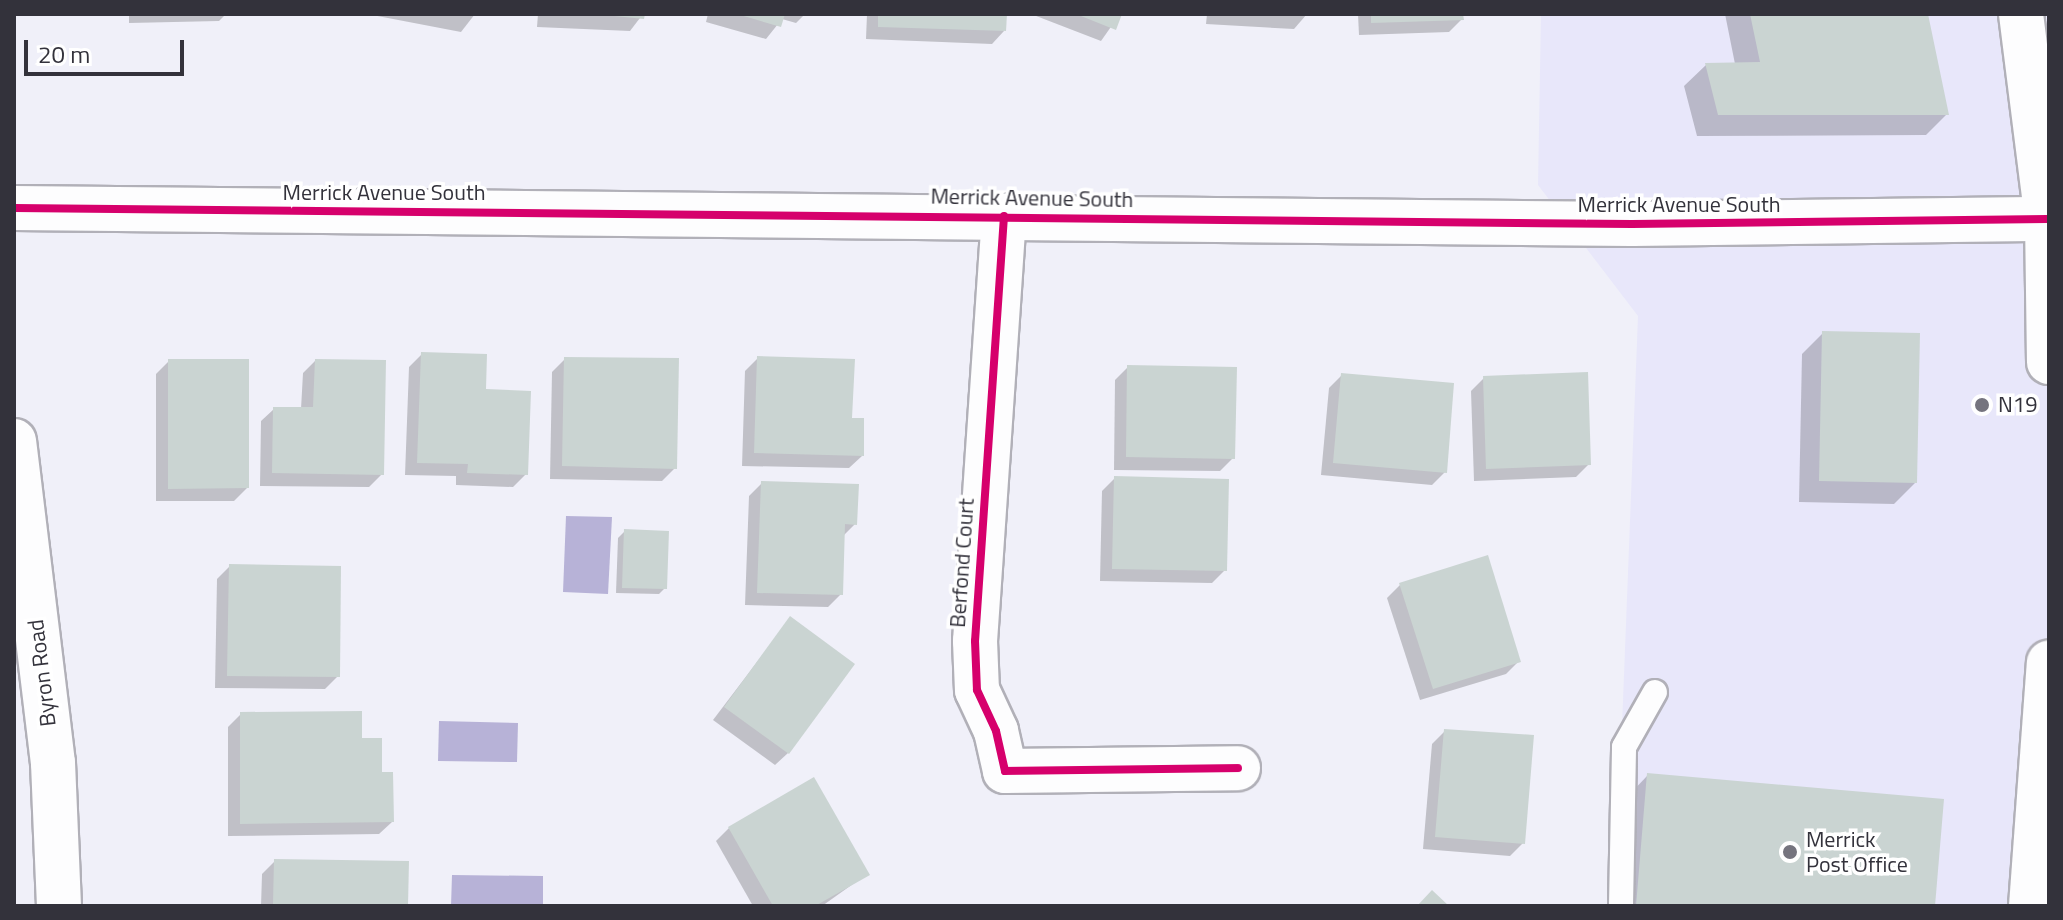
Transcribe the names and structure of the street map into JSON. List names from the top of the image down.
{
  "streets": {
    "street": ["Merrick Avenue South", "Berfond Court", "Byron Road"]
  },
  "crossings": [
    ["Merrick Avenue South", "Berfond Court"]
  ],
  "places": ["N19", "Merrick Post Office"],
  "scale_bar": "20 m"
}
